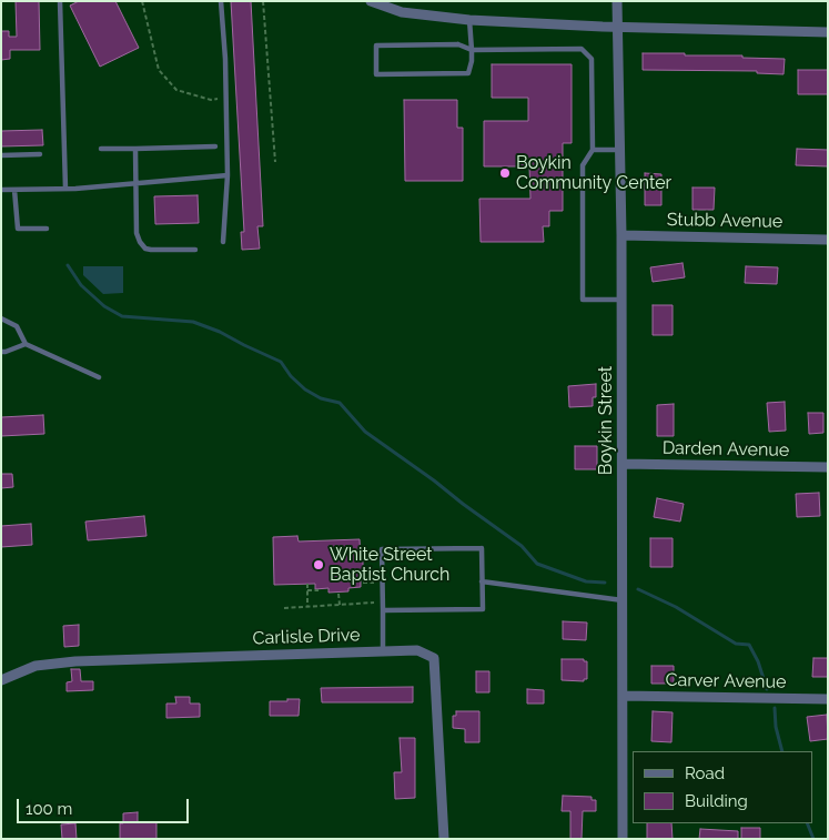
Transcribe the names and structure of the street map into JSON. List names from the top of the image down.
{
  "streets": {
    "street": [
      "Stubb Avenue",
      "Boykin Street",
      "Darden Avenue",
      "Carlisle Drive",
      "Carver Avenue"
    ]
  },
  "crossings": [
    ["Stubb Avenue", "Boykin Street"],
    ["Boykin Street", "Darden Avenue"],
    ["Boykin Street", "Carver Avenue"]
  ],
  "places": ["Boykin Community Center", "White Street Baptist Church"],
  "legend": ["Road", "Building"],
  "scale_bar": "100 m"
}
